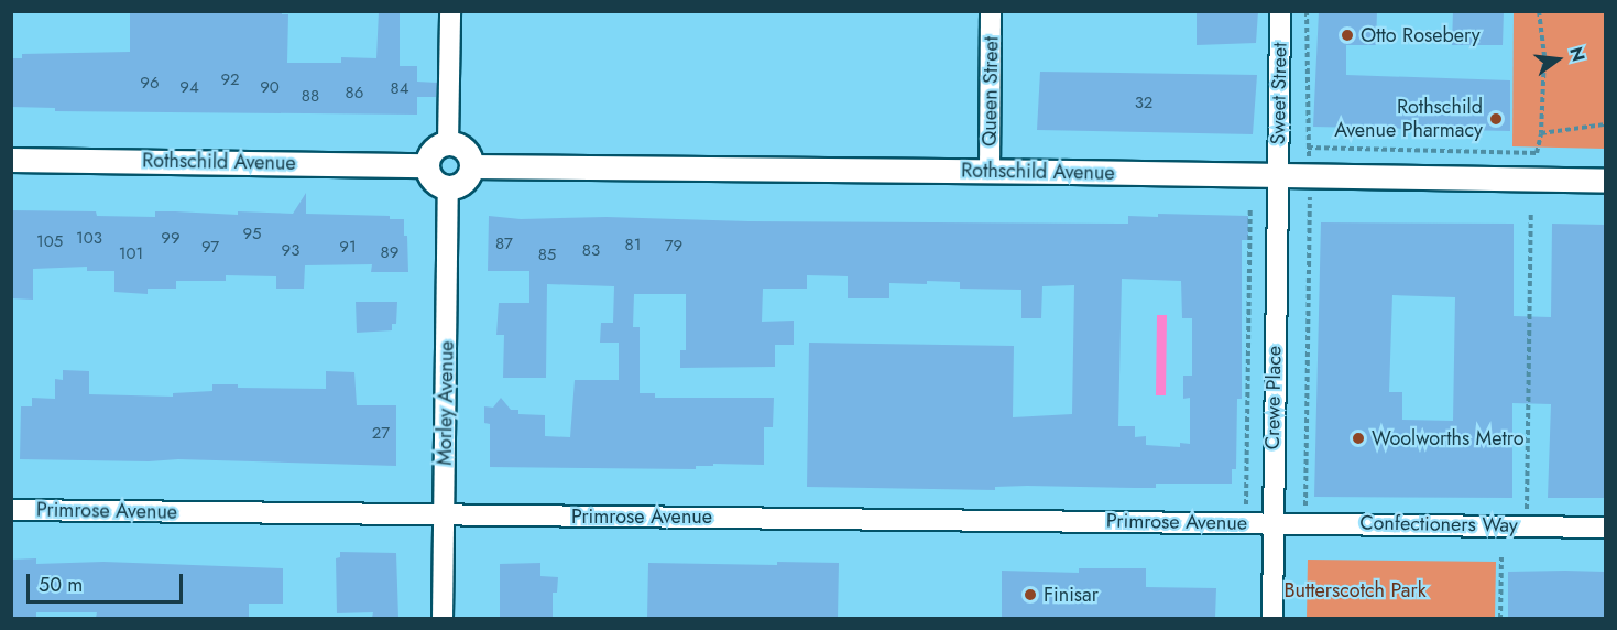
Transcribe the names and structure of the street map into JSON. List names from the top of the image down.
{
  "streets": {
    "street": [
      "Queen Street",
      "Sweet Street",
      "Rothschild Avenue",
      "Crewe Place",
      "Morley Avenue",
      "Primrose Avenue",
      "Confectioners Way"
    ]
  },
  "crossings": [
    ["Queen Street", "Rothschild Avenue"],
    ["Sweet Street", "Rothschild Avenue"],
    ["Sweet Street", "Crewe Place"],
    ["Rothschild Avenue", "Crewe Place"],
    ["Rothschild Avenue", "Morley Avenue"],
    ["Crewe Place", "Primrose Avenue"],
    ["Crewe Place", "Confectioners Way"],
    ["Morley Avenue", "Primrose Avenue"],
    ["Primrose Avenue", "Confectioners Way"]
  ],
  "parks": ["Butterscotch Park"],
  "places": [
    "Otto Rosebery",
    "Rothschild Avenue Pharmacy",
    "Woolworths Metro",
    "Finisar"
  ],
  "house_numbers": [
    "92",
    "96",
    "94",
    "90",
    "84",
    "86",
    "88",
    "32",
    "95",
    "103",
    "99",
    "105",
    "87",
    "81",
    "79",
    "97",
    "91",
    "93",
    "83",
    "89",
    "101",
    "85",
    "27"
  ],
  "scale_bar": "50 m",
  "north": "right"
}
